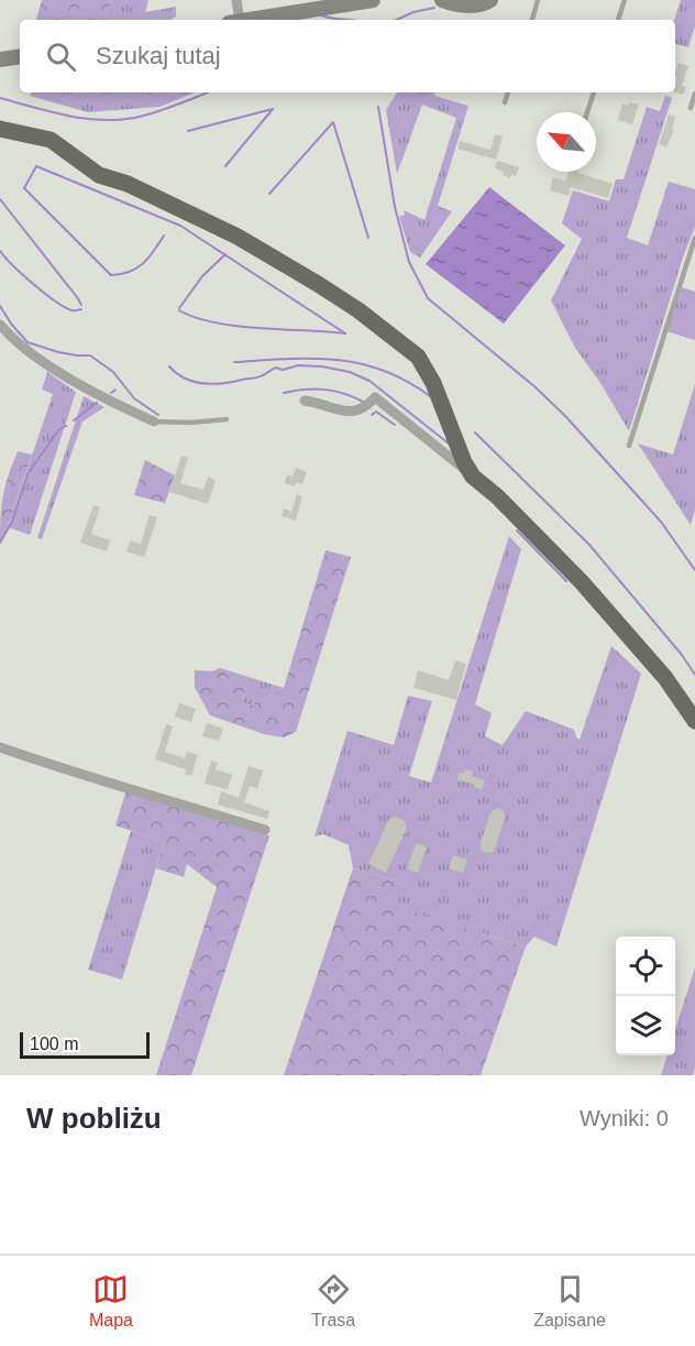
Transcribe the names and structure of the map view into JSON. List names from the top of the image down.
{
  "scale_bar": "100 m",
  "north": "top left",
  "page": {
    "search": "Szukaj tutaj",
    "scale": "100 m",
    "heading": ["W pobliżu", "Wyniki: 0"],
    "nav": ["Mapa", "Trasa", "Zapisane"]
  }
}
